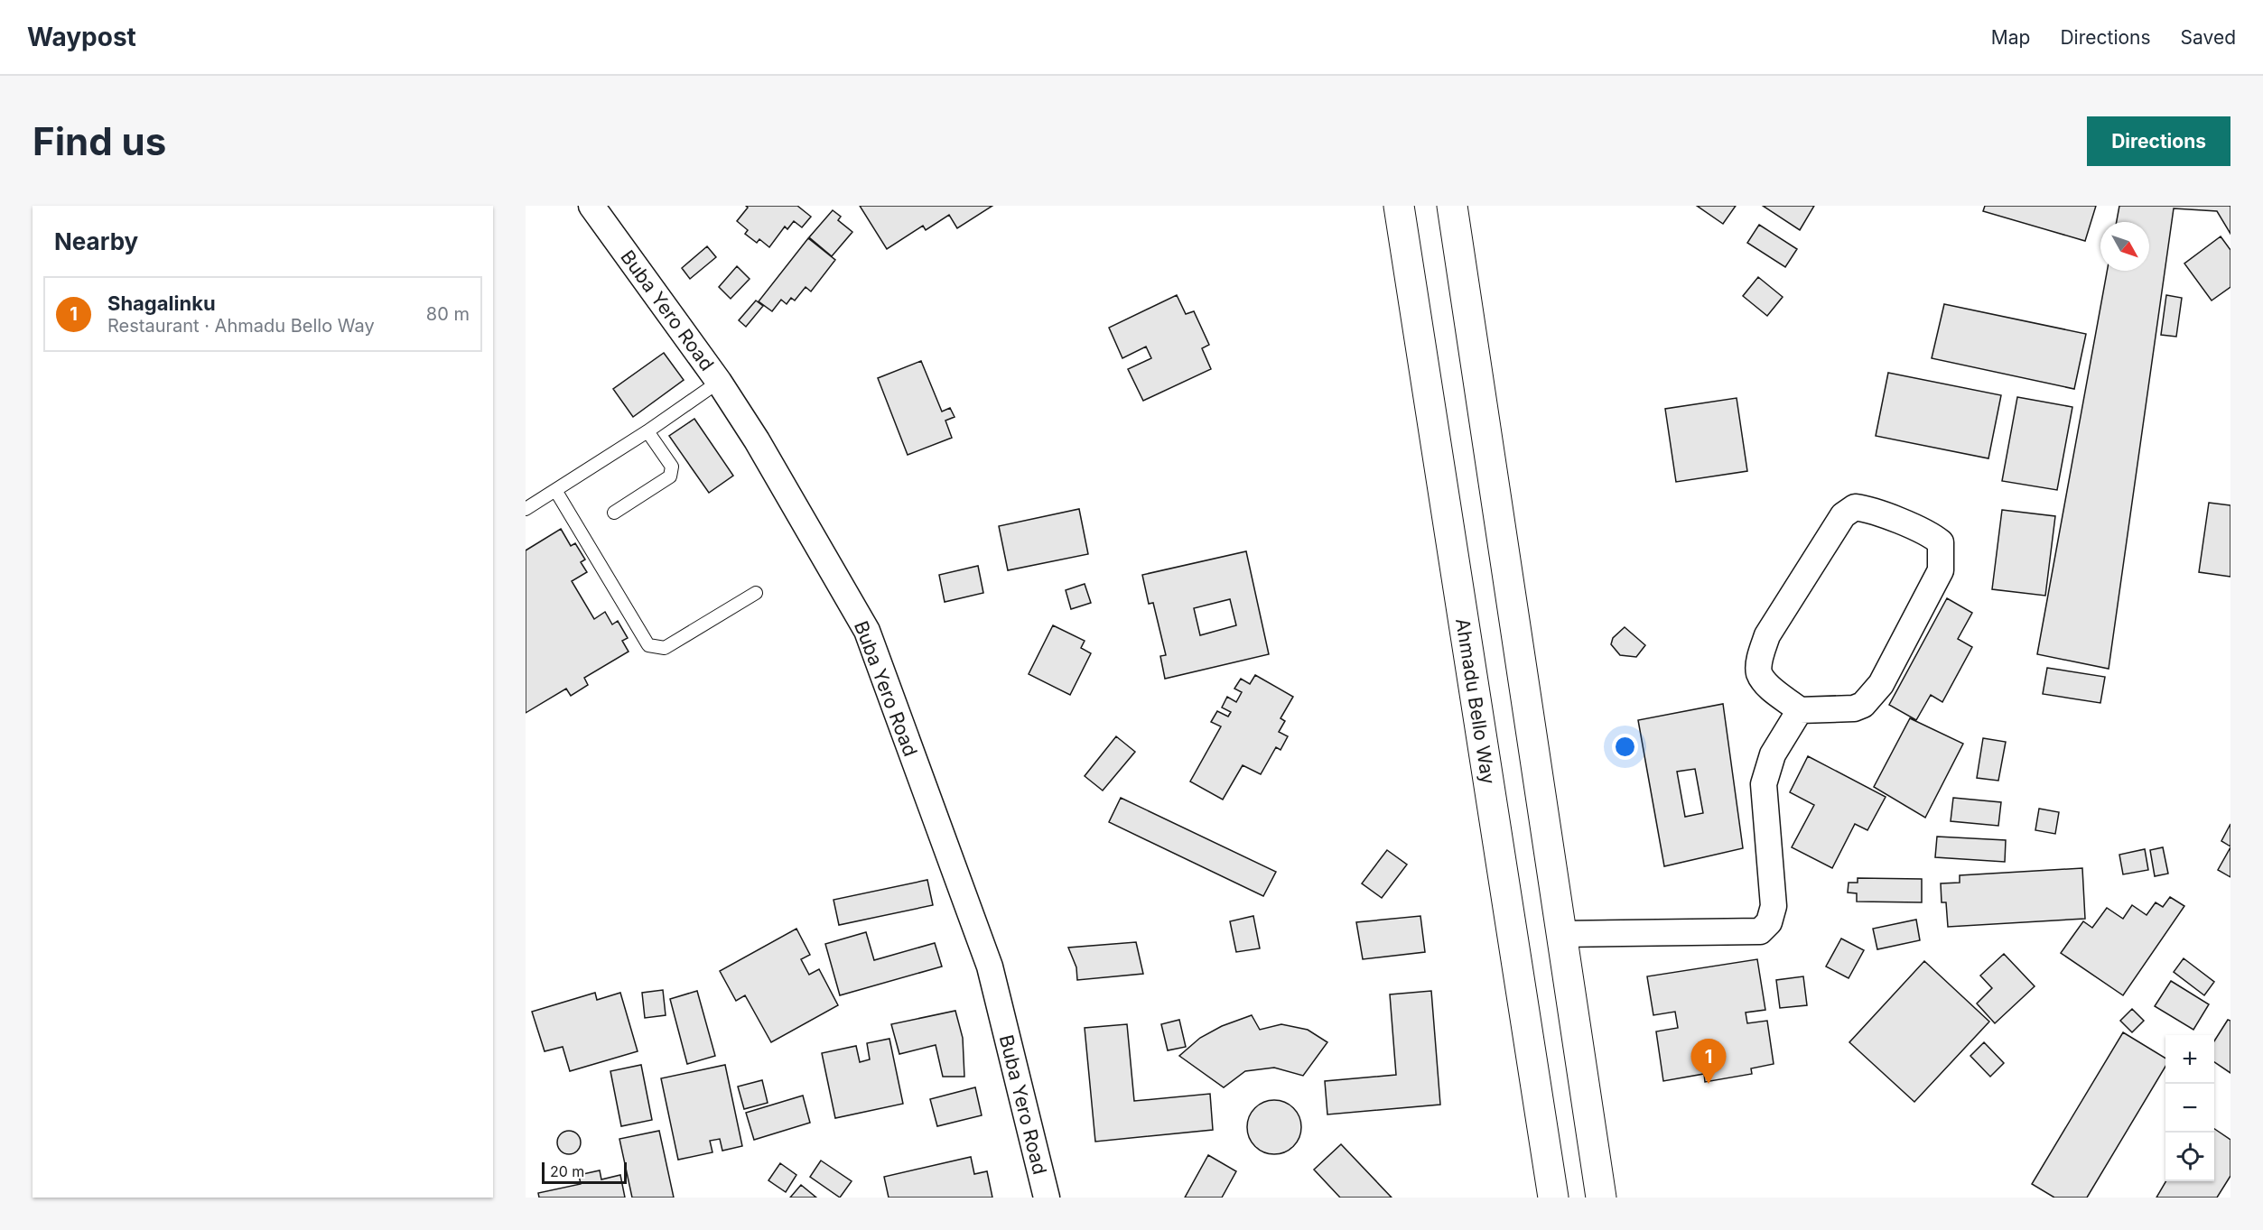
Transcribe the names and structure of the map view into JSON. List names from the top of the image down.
{
  "streets": {
    "main road": ["Ahmadu Bello Way"],
    "street": ["Buba Yero Road"]
  },
  "scale_bar": "20 m",
  "north": "bottom right",
  "page": {
    "header": "Waypost",
    "nav": ["Map", "Directions", "Saved"],
    "buttons": "Directions",
    "title": "Find us",
    "heading": "Nearby",
    "list": [
      {
        "mark": "1",
        "name": "Shagalinku",
        "note": "Restaurant · Ahmadu Bello Way",
        "value": "80 m"
      }
    ],
    "map_buttons": ["+", "−"],
    "pins": "1",
    "scale": "20 m"
  }
}
